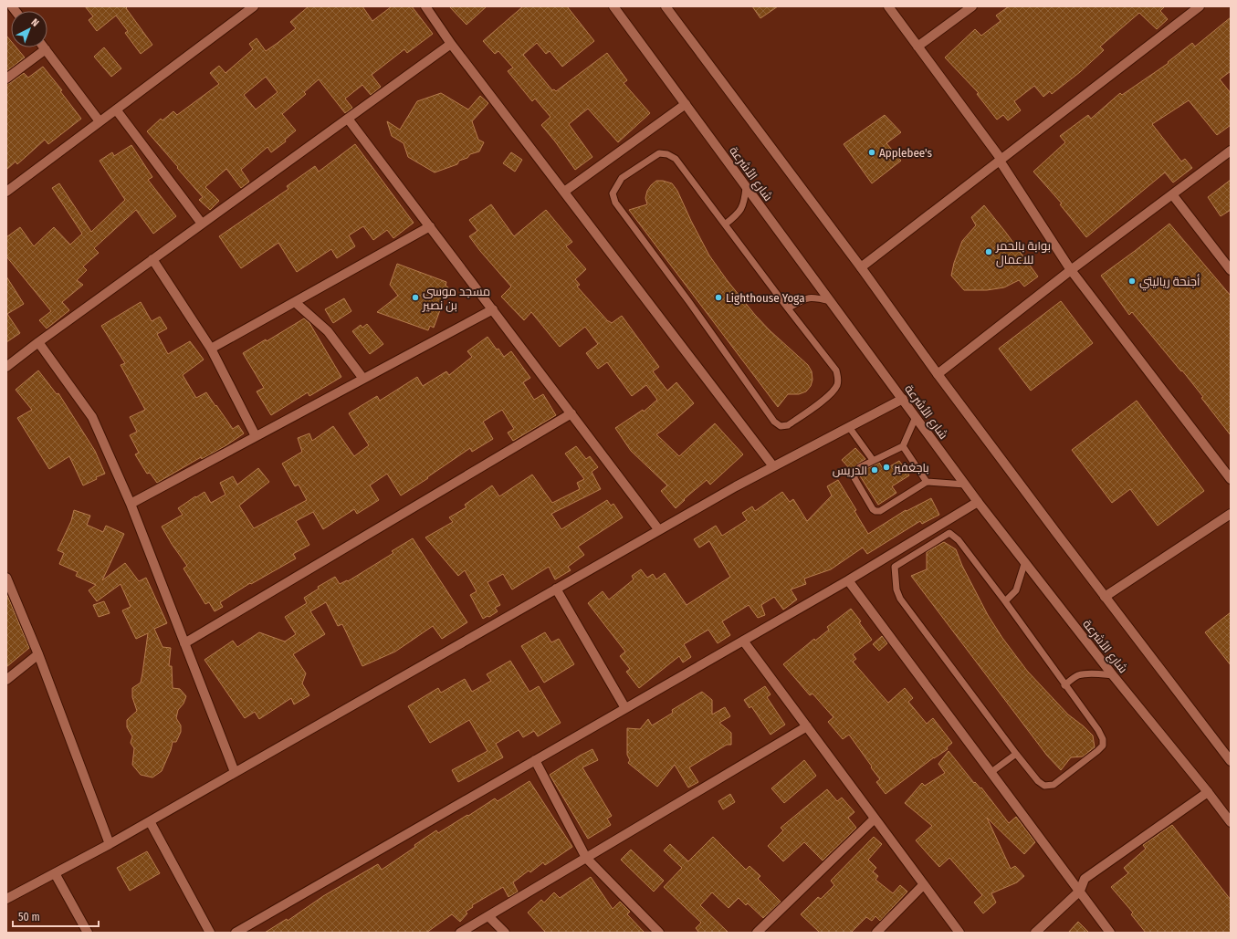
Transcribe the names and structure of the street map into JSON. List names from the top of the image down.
{
  "streets": {
    "street": ["شارع الأشرعة"]
  },
  "places": [
    "Applebee's",
    "بوابة بالحمر للاعمال",
    "أجنحة رياليتي",
    "مسجد موسى بن نصير",
    "Lighthouse Yoga",
    "باجغفير",
    "الدريس"
  ],
  "scale_bar": "50 m",
  "north": "top right"
}
